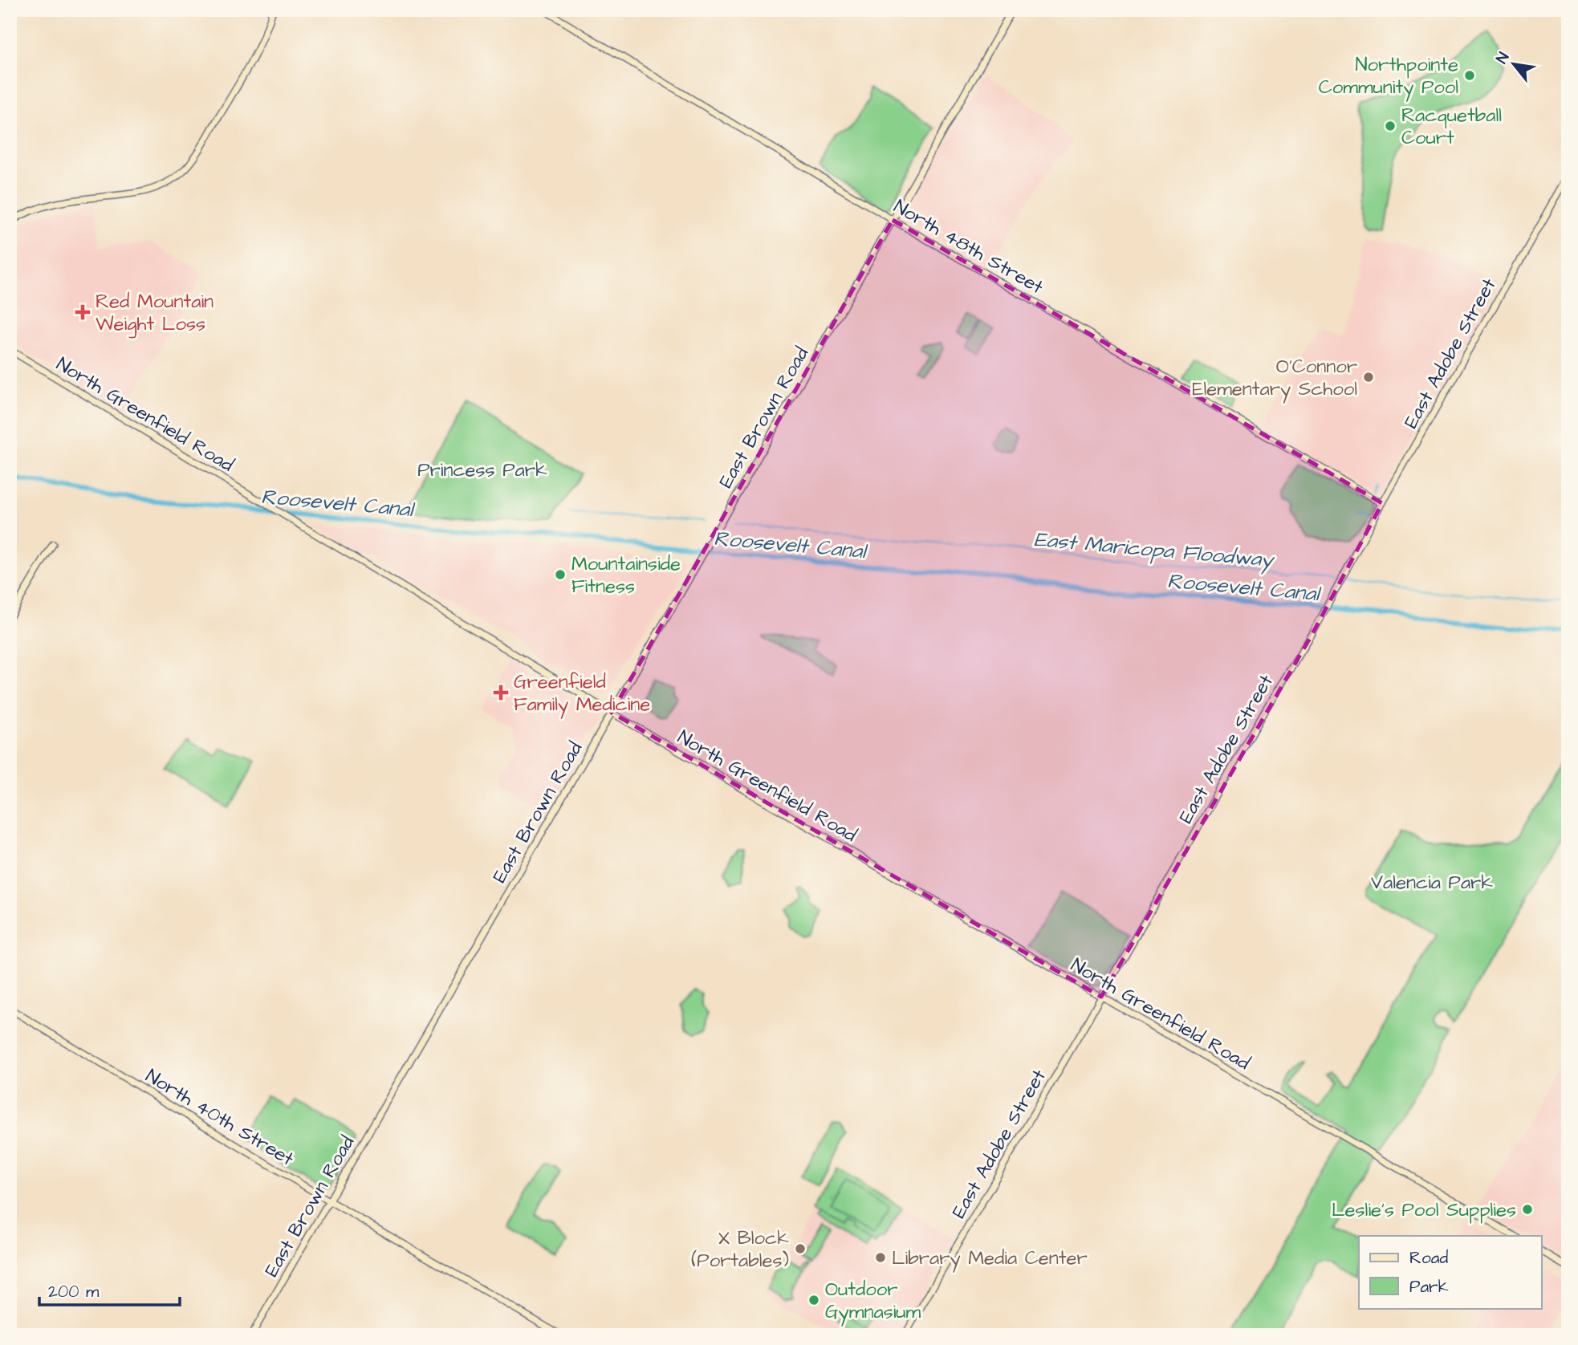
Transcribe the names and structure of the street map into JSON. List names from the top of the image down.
{
  "streets": {
    "street": [
      "North 48th Street",
      "East Adobe Street",
      "North Greenfield Road",
      "East Brown Road",
      "North 40th Street"
    ]
  },
  "crossings": [
    ["North 48th Street", "East Adobe Street"],
    ["North 48th Street", "East Brown Road"],
    ["East Adobe Street", "North Greenfield Road"],
    ["North Greenfield Road", "East Brown Road"],
    ["East Brown Road", "North 40th Street"]
  ],
  "water": ["Roosevelt Canal", "East Maricopa Floodway"],
  "parks": ["Princess Park", "Valencia Park"],
  "places": {
    "other": [
      "Northpointe Community Pool",
      "Racquetball Court",
      "O'Connor Elementary School",
      "Mountainside Fitness",
      "Leslie's Pool Supplies",
      "X Block (Portables)",
      "Library Media Center",
      "Outdoor Gymnasium"
    ],
    "health": ["Red Mountain Weight Loss", "Greenfield Family Medicine"]
  },
  "legend": ["Road", "Park"],
  "scale_bar": "200 m",
  "north": "top left"
}
